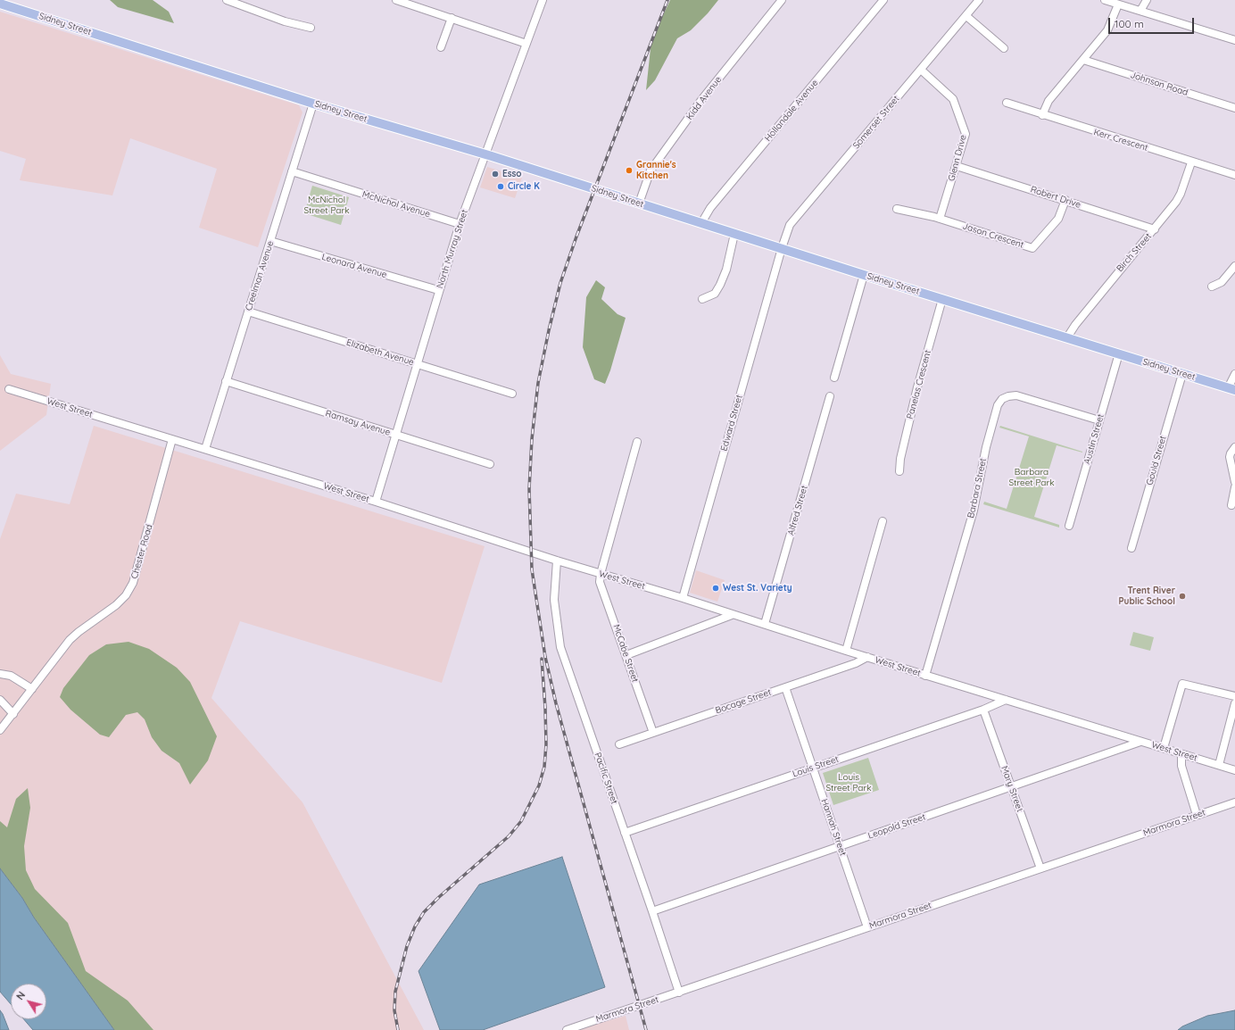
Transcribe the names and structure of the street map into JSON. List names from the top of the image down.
{
  "streets": {
    "main road": ["Sidney Street"],
    "street": [
      "Johnson Road",
      "Kidd Avenue",
      "Hollandale Avenue",
      "Somerset Street",
      "Kerr Crescent",
      "Glenn Drive",
      "Robert Drive",
      "McNichol Avenue",
      "Jason Crescent",
      "North Murray Street",
      "Birch Street",
      "Leonard Avenue",
      "Creelman Avenue",
      "Elizabeth Avenue",
      "Panelas Crescent",
      "West Street",
      "Ramsay Avenue",
      "Edward Street",
      "Austin Street",
      "Gould Street",
      "Barbara Street",
      "Alfred Street",
      "Chester Road",
      "McCabe Street",
      "Bocage Street",
      "Louis Street",
      "Pacific Street",
      "Mary Street",
      "Marmora Street",
      "Leopold Street",
      "Hannah Street"
    ]
  },
  "crossings": [
    ["Sidney Street", "Kidd Avenue"],
    ["Sidney Street", "Hollandale Avenue"],
    ["Sidney Street", "Somerset Street"],
    ["Sidney Street", "North Murray Street"],
    ["Sidney Street", "Birch Street"],
    ["Sidney Street", "Creelman Avenue"],
    ["Sidney Street", "Panelas Crescent"],
    ["Sidney Street", "Edward Street"],
    ["Sidney Street", "Austin Street"],
    ["Sidney Street", "Gould Street"],
    ["Somerset Street", "Glenn Drive"],
    ["Somerset Street", "Edward Street"],
    ["Kerr Crescent", "Birch Street"],
    ["Glenn Drive", "Robert Drive"],
    ["Glenn Drive", "Jason Crescent"],
    ["Robert Drive", "Jason Crescent"],
    ["Robert Drive", "Birch Street"],
    ["McNichol Avenue", "North Murray Street"],
    ["McNichol Avenue", "Creelman Avenue"],
    ["North Murray Street", "Leonard Avenue"],
    ["North Murray Street", "Elizabeth Avenue"],
    ["North Murray Street", "West Street"],
    ["North Murray Street", "Ramsay Avenue"],
    ["Leonard Avenue", "Creelman Avenue"],
    ["Creelman Avenue", "Elizabeth Avenue"],
    ["Creelman Avenue", "West Street"],
    ["Creelman Avenue", "Ramsay Avenue"],
    ["West Street", "Edward Street"],
    ["West Street", "Barbara Street"],
    ["West Street", "Alfred Street"],
    ["West Street", "Chester Road"],
    ["West Street", "McCabe Street"],
    ["West Street", "Bocage Street"],
    ["West Street", "Louis Street"],
    ["West Street", "Pacific Street"],
    ["West Street", "Leopold Street"],
    ["Austin Street", "Barbara Street"],
    ["McCabe Street", "Bocage Street"],
    ["Bocage Street", "Hannah Street"],
    ["Louis Street", "Pacific Street"],
    ["Louis Street", "Mary Street"],
    ["Louis Street", "Hannah Street"],
    ["Pacific Street", "Marmora Street"],
    ["Pacific Street", "Leopold Street"],
    ["Mary Street", "Marmora Street"],
    ["Mary Street", "Leopold Street"],
    ["Marmora Street", "Hannah Street"],
    ["Leopold Street", "Hannah Street"]
  ],
  "parks": ["McNichol Street Park", "Barbara Street Park", "Louis Street Park"],
  "places": [
    "Grannie's Kitchen",
    "Esso",
    "Circle K",
    "West St. Variety",
    "Trent River Public School"
  ],
  "scale_bar": "100 m",
  "north": "top left"
}
